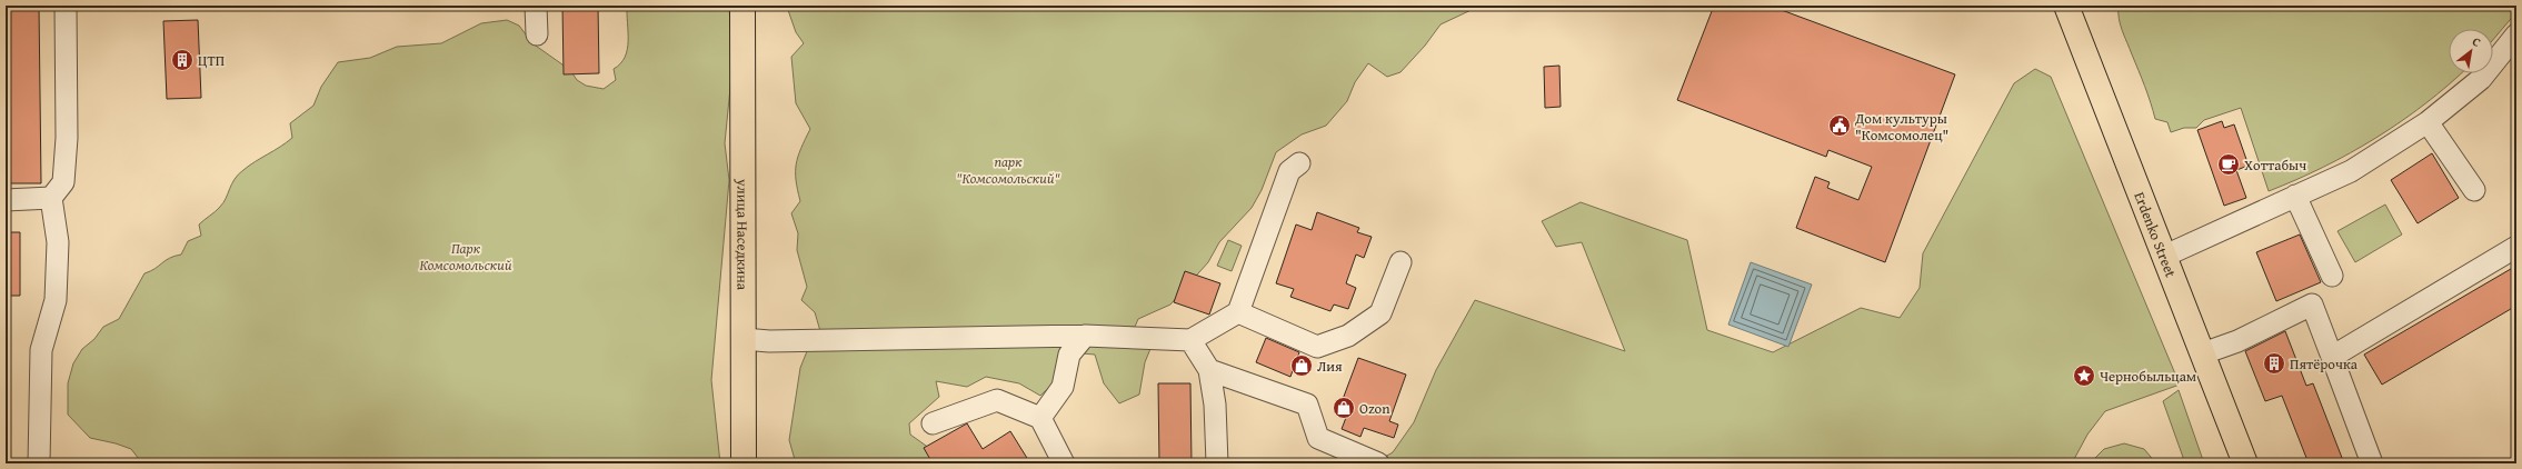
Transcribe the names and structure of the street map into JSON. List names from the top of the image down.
{
  "streets": {
    "main road": ["улица Наседкина", "Erdenko Street"]
  },
  "parks": ["парк \"Комсомольский\"", "Парк Комсомольский"],
  "places": {
    "building": ["ЦТП", "Пятёрочка"],
    "public building": ["Дом культуры \"Комсомолец\""],
    "cafe": ["Хоттабыч"],
    "shop": ["Лия", "Ozon"],
    "place": ["Чернобыльцам"]
  },
  "north": "top right"
}
